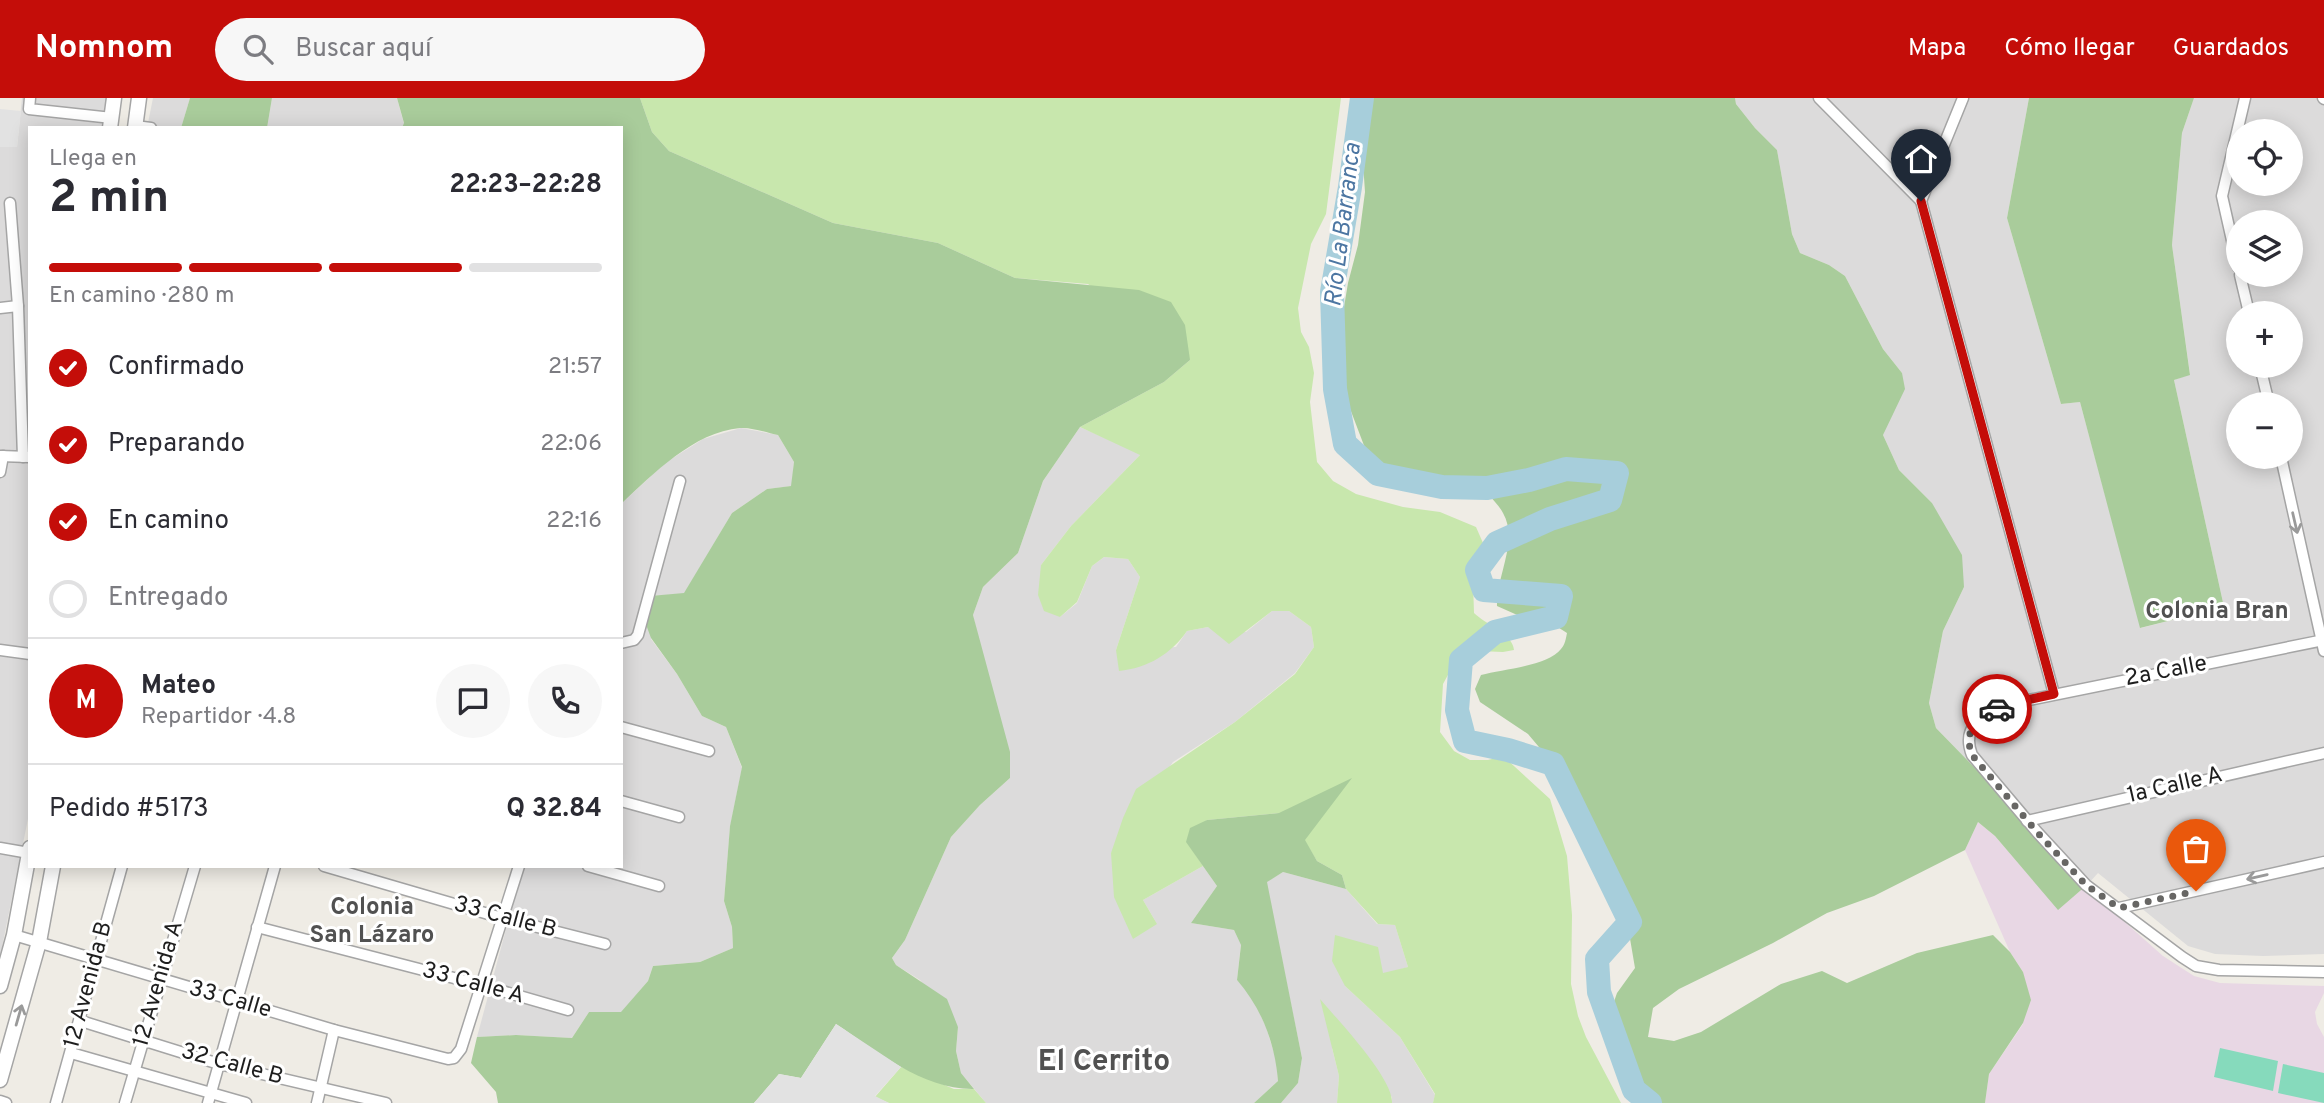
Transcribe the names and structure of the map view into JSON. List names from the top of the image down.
{
  "streets": {
    "street": [
      "2a Calle",
      "1a Calle A",
      "33 Calle B",
      "12 Avenida A",
      "33 Calle A",
      "12 Avenida B",
      "33 Calle",
      "32 Calle B"
    ]
  },
  "crossings": [
    ["2a Calle", "1a Calle A"],
    ["12 Avenida A", "33 Calle"],
    ["12 Avenida A", "32 Calle B"],
    ["33 Calle A", "33 Calle"],
    ["12 Avenida B", "33 Calle"],
    ["12 Avenida B", "32 Calle B"]
  ],
  "districts": ["Colonia Bran", "Colonia San Lázaro", "El Cerrito"],
  "water": ["Río La Barranca"],
  "page": {
    "header": "Nomnom",
    "search": "Buscar aquí",
    "nav": ["Mapa", "Cómo llegar", "Guardados"],
    "map_buttons": ["+", "−"],
    "heading": ["2 min", "Llega en", "22:23–22:28"],
    "panel": [
      "Mateo",
      "Repartidor · 4.8",
      "Pedido #5173",
      "Q 32.84"
    ],
    "bar": "En camino · 280 m",
    "list": [
      ["Confirmado", "21:57"],
      ["Preparando", "22:06"],
      ["En camino", "22:16"],
      "Entregado"
    ],
    "round": "M"
  }
}
